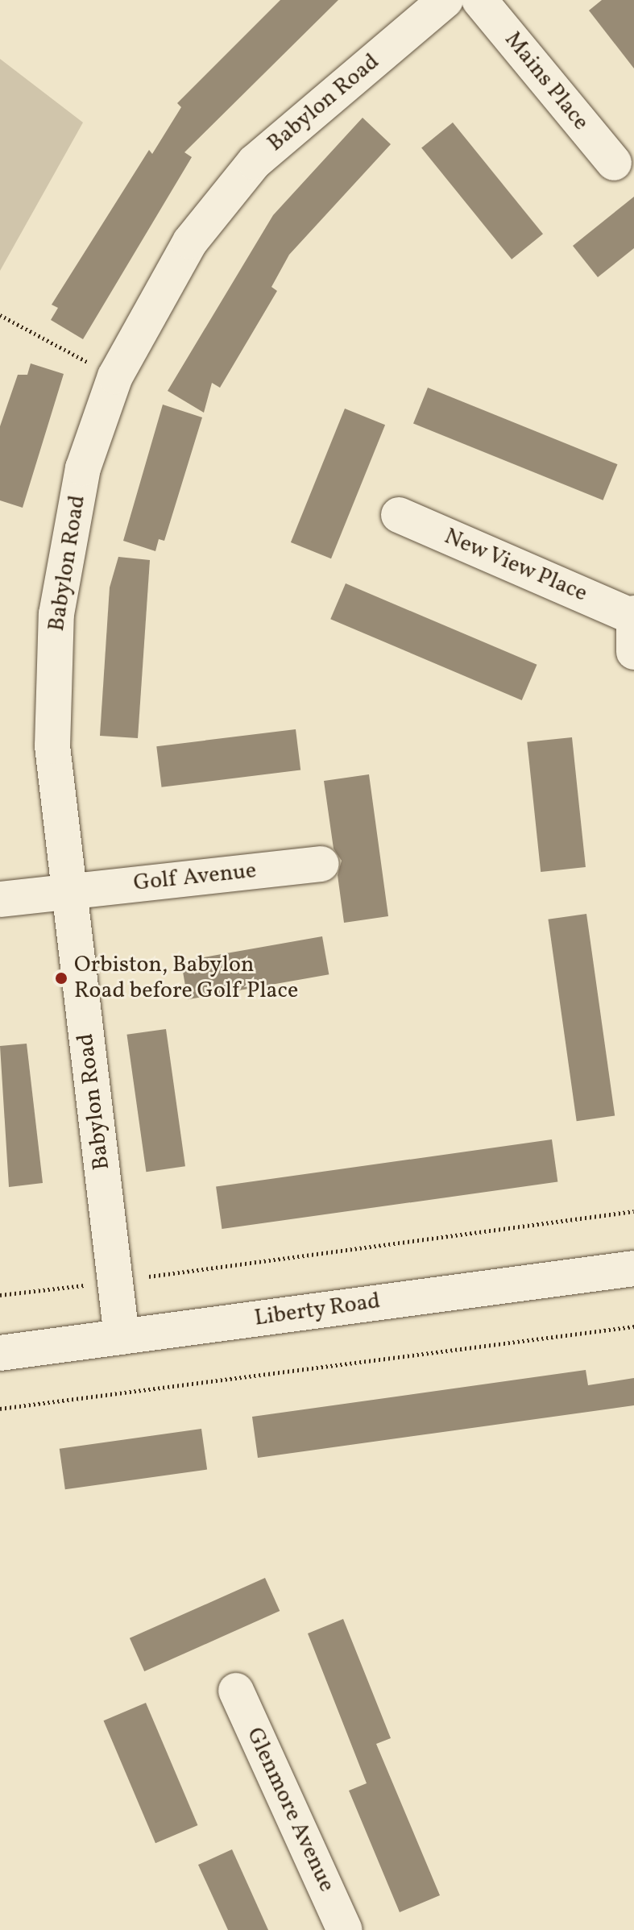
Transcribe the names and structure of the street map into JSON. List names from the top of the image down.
{
  "streets": {
    "street": [
      "Mains Place",
      "Babylon Road",
      "New View Place",
      "Golf Avenue",
      "Liberty Road",
      "Glenmore Avenue"
    ]
  },
  "crossings": [
    ["Babylon Road", "Golf Avenue"],
    ["Babylon Road", "Liberty Road"]
  ],
  "places": ["Orbiston, Babylon Road before Golf Place"]
}
